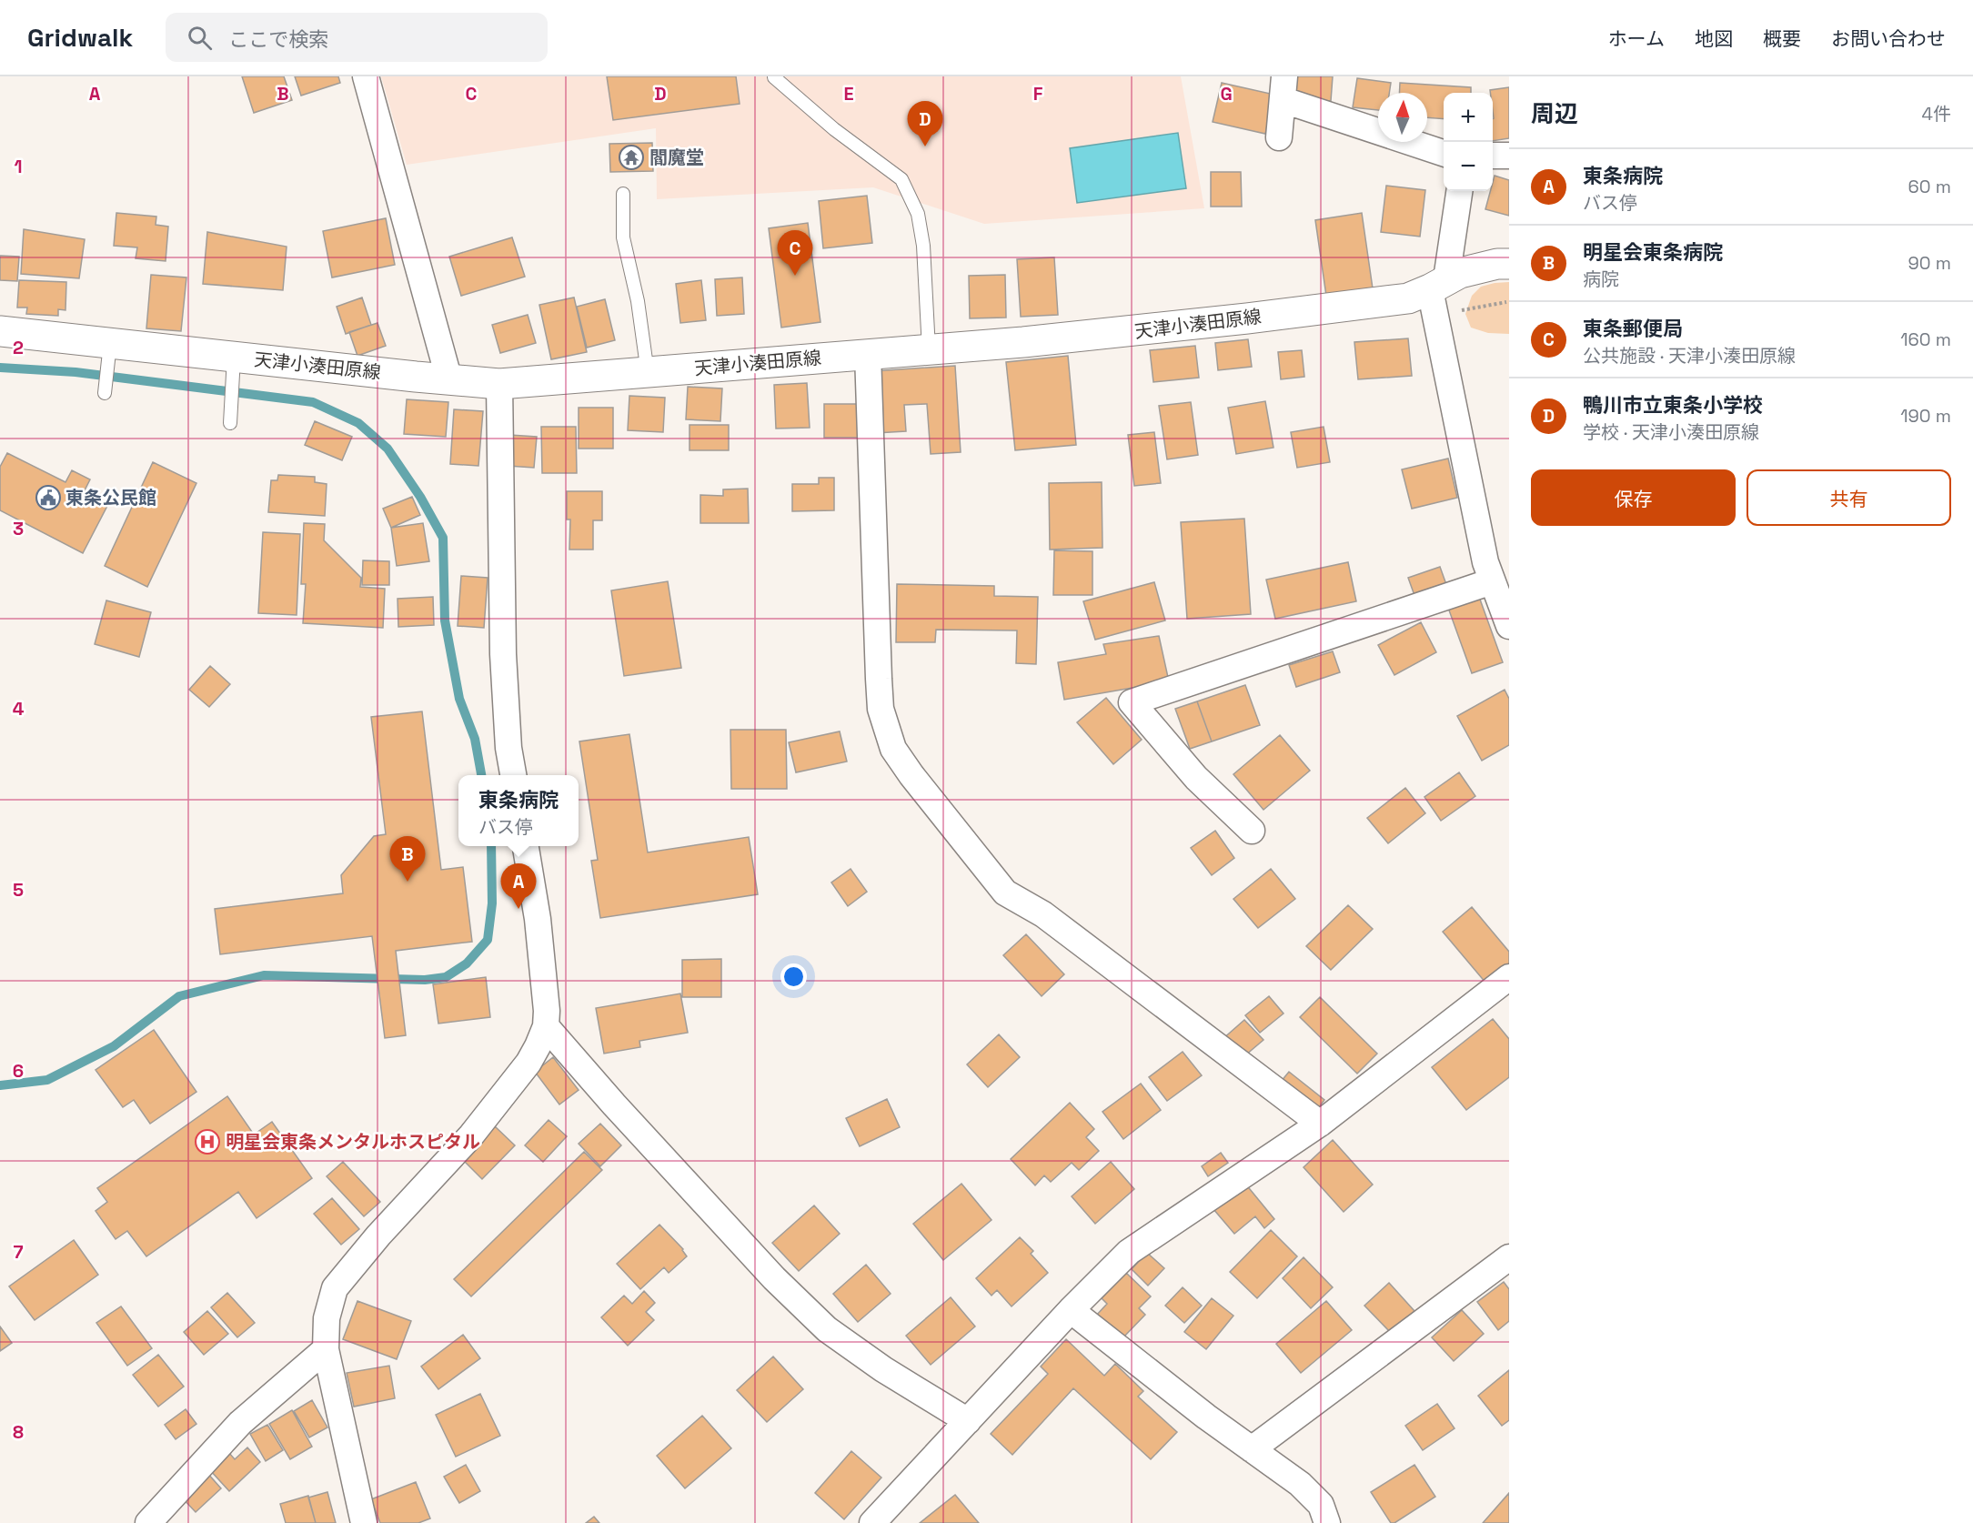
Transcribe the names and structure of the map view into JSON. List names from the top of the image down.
{
  "streets": {
    "main road": ["天津小湊田原線"]
  },
  "places": {
    "temple": ["閻魔堂"],
    "public building": ["東条公民館"],
    "hospital": ["明星会東条メンタルホスピタル"]
  },
  "north": "top",
  "page": {
    "header": "Gridwalk",
    "search": "ここで検索",
    "nav": [
      "ホーム",
      "地図",
      "概要",
      "お問い合わせ"
    ],
    "heading": ["周辺", "4件"],
    "map_buttons": ["+", "−"],
    "pins": [
      "D",
      "C",
      "B",
      "A"
    ],
    "list": [
      {
        "mark": "A",
        "name": "東条病院",
        "note": "バス停",
        "value": "60 m"
      },
      {
        "mark": "B",
        "name": "明星会東条病院",
        "note": "病院",
        "value": "90 m"
      },
      {
        "mark": "C",
        "name": "東条郵便局",
        "note": "公共施設 · 天津小湊田原線",
        "value": "160 m"
      },
      {
        "mark": "D",
        "name": "鴨川市立東条小学校",
        "note": "学校 · 天津小湊田原線",
        "value": "190 m"
      }
    ],
    "buttons": ["保存", "共有"],
    "popup": ["東条病院", "バス停"]
  },
  "grid": {
    "columns": [
      "A",
      "B",
      "C",
      "D",
      "E",
      "F",
      "G"
    ],
    "rows": [
      "1",
      "2",
      "3",
      "4",
      "5",
      "6",
      "7",
      "8"
    ]
  }
}
